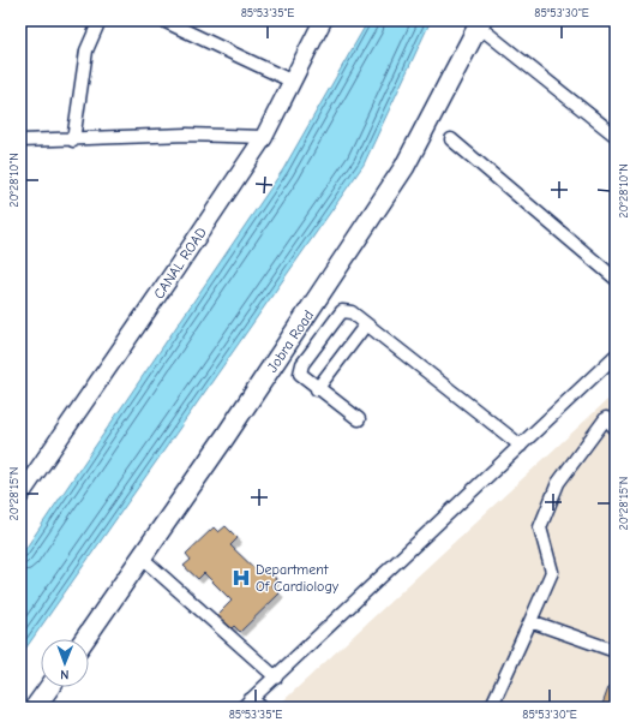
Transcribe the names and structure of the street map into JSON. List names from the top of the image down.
{
  "streets": {
    "main road": ["CANAL ROAD", "Jobra Road"]
  },
  "places": {
    "hospital": ["Department Of Cardiology"]
  },
  "north": "bottom",
  "coordinates": [
    "85°53'35\"E",
    "85°53'30\"E",
    "20°28'10\"N",
    "20°28'15\"N"
  ]
}
